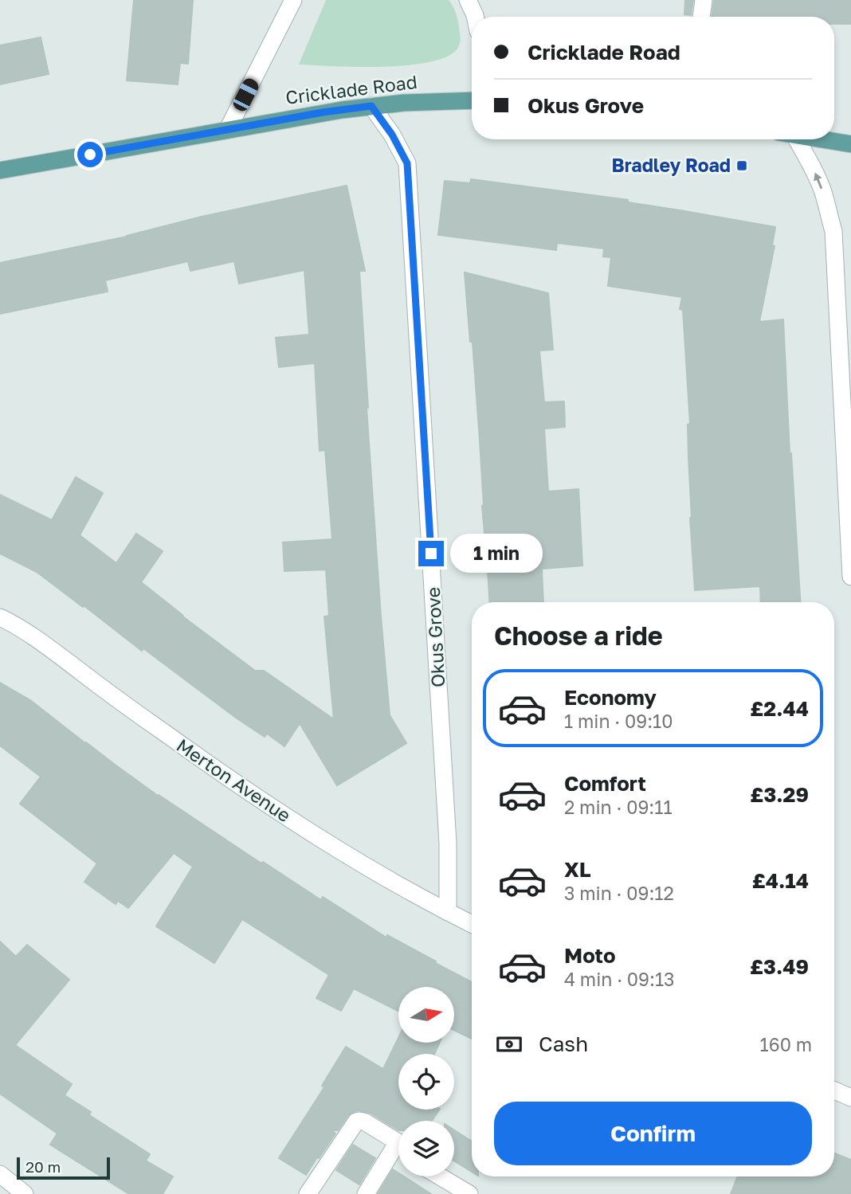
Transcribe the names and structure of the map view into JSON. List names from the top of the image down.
{
  "streets": {
    "main road": ["Cricklade Road"],
    "street": ["Okus Grove", "Merton Avenue"]
  },
  "crossings": [
    ["Cricklade Road", "Okus Grove"],
    ["Okus Grove", "Merton Avenue"]
  ],
  "places": {
    "transit": ["Bradley Road"]
  },
  "scale_bar": "20 m",
  "north": "right",
  "page": {
    "banner": ["Cricklade Road", "Okus Grove"],
    "bubble": "1 min",
    "heading": "Choose a ride",
    "list": [
      {
        "name": "Economy",
        "note": "1 min · 09:10",
        "value": "£2.44"
      },
      {
        "name": "Comfort",
        "note": "2 min · 09:11",
        "value": "£3.29"
      },
      {
        "name": "XL",
        "note": "3 min · 09:12",
        "value": "£4.14"
      },
      {
        "name": "Moto",
        "note": "4 min · 09:13",
        "value": "£3.49"
      }
    ],
    "pay": ["Cash", "160 m"],
    "buttons": "Confirm",
    "scale": "20 m"
  }
}
